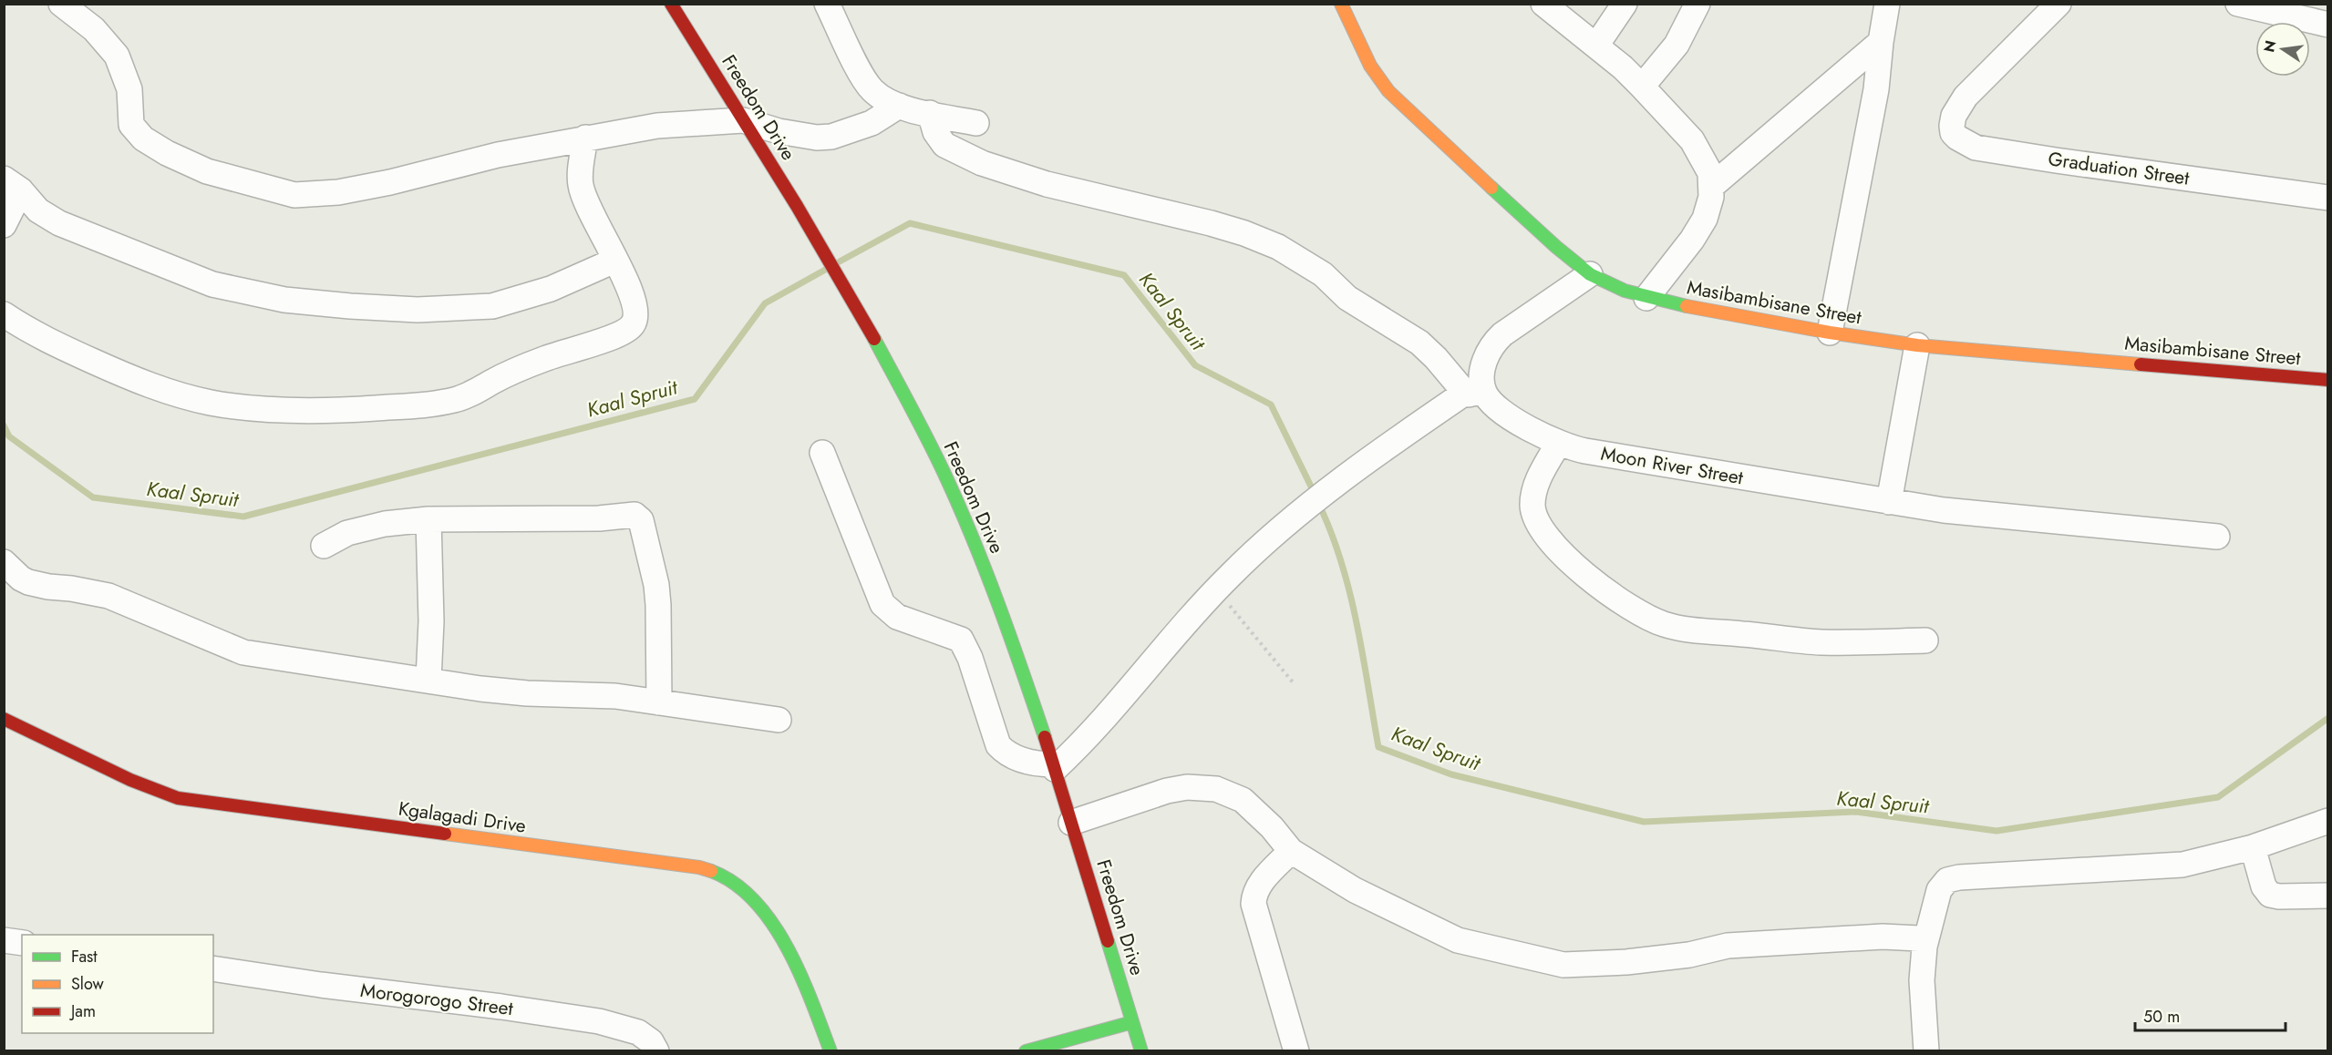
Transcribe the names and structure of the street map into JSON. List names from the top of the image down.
{
  "streets": {
    "street": [
      "Freedom Drive",
      "Graduation Street",
      "Masibambisane Street",
      "Moon River Street",
      "Kgalagadi Drive",
      "Morogorogo Street"
    ]
  },
  "water": ["Kaal Spruit"],
  "legend": ["Fast", "Slow", "Jam"],
  "scale_bar": "50 m",
  "north": "left"
}
